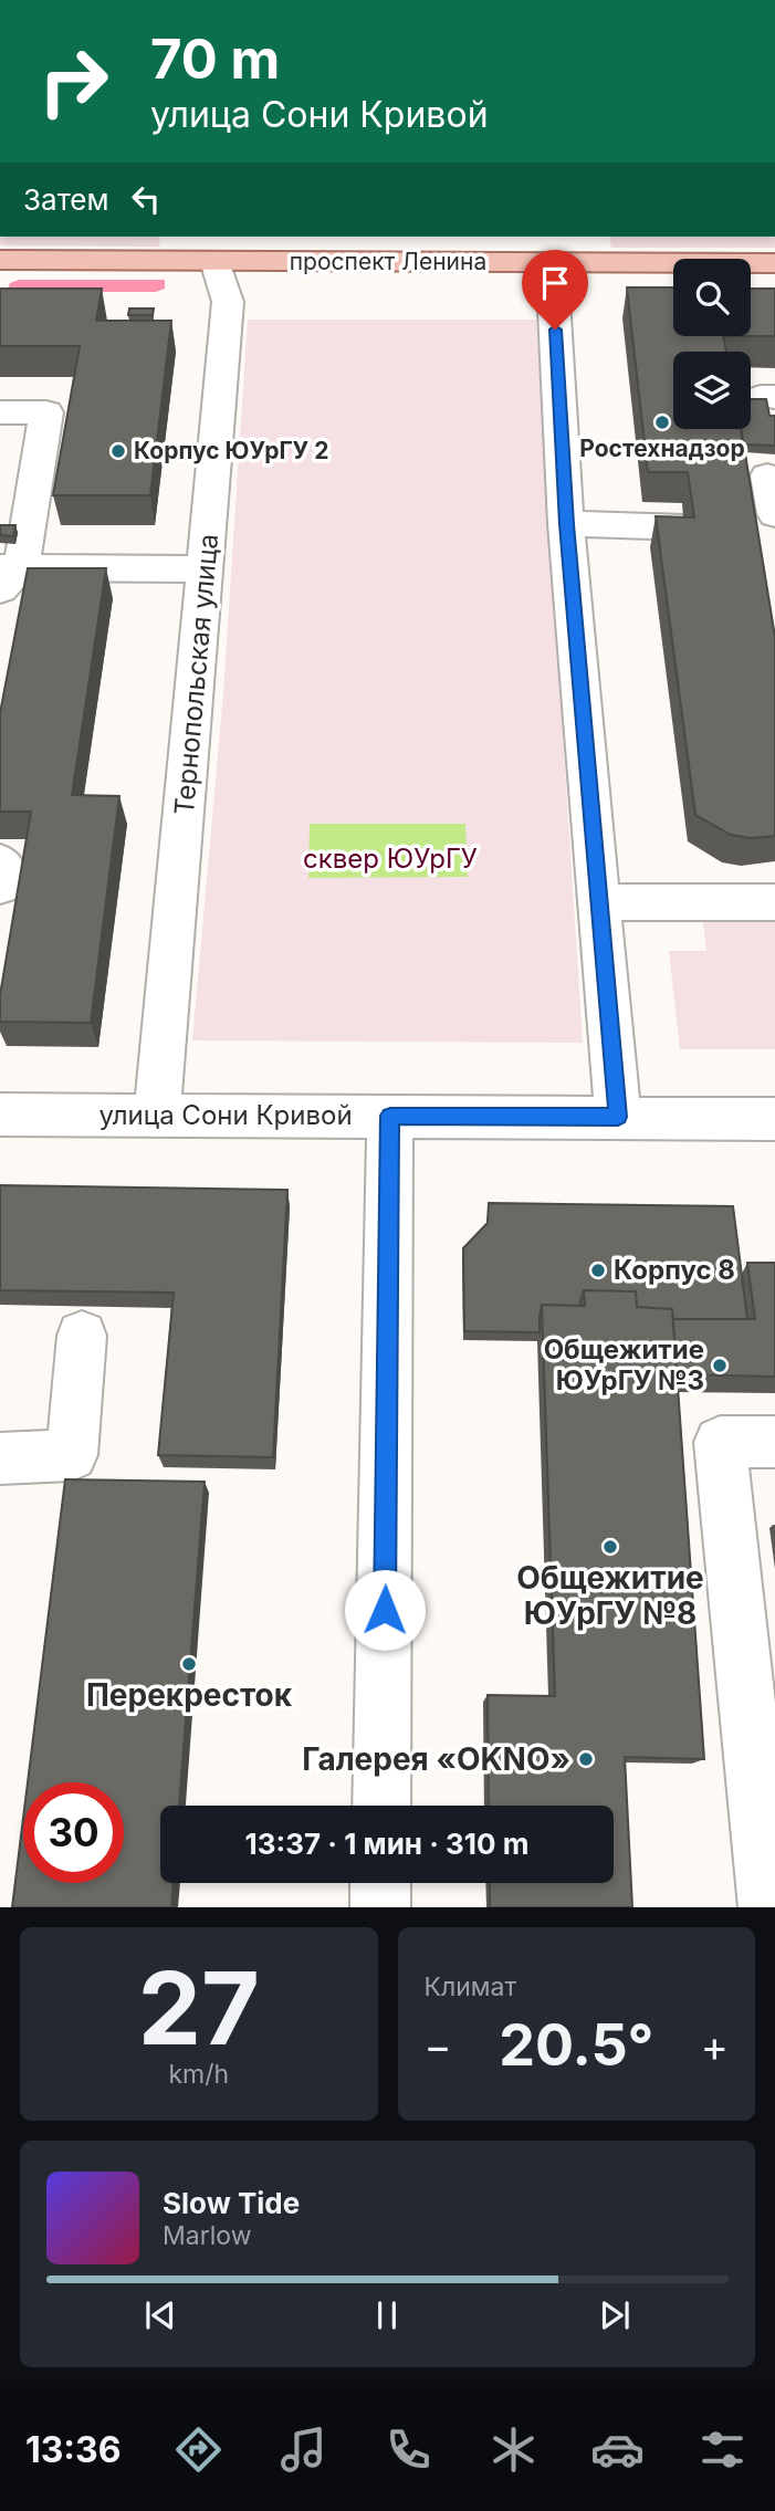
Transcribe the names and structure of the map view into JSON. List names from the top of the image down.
{
  "streets": {
    "main road": ["проспект Ленина"],
    "street": ["Тернопольская улица", "улица Сони Кривой"]
  },
  "crossings": [
    ["проспект Ленина", "Тернопольская улица"],
    ["Тернопольская улица", "улица Сони Кривой"]
  ],
  "parks": ["сквер ЮУрГУ"],
  "places": [
    "Ростехнадзор",
    "Корпус ЮУрГУ 2",
    "Корпус 8",
    "Общежитие ЮУрГУ №3",
    "Общежитие ЮУрГУ №8",
    "Перекресток",
    "Галерея «OKNO»"
  ],
  "page": {
    "turn": ["70 m", "улица Сони Кривой"],
    "then": "Затем",
    "limit": "30",
    "trip": "13:37 · 1 мин · 310 m",
    "tile": [
      ["27", "km/h"],
      "Климат"
    ],
    "heat": ["−", "20.5°", "+"],
    "song": ["Slow Tide", "Marlow"],
    "tabs": "13:36"
  }
}
